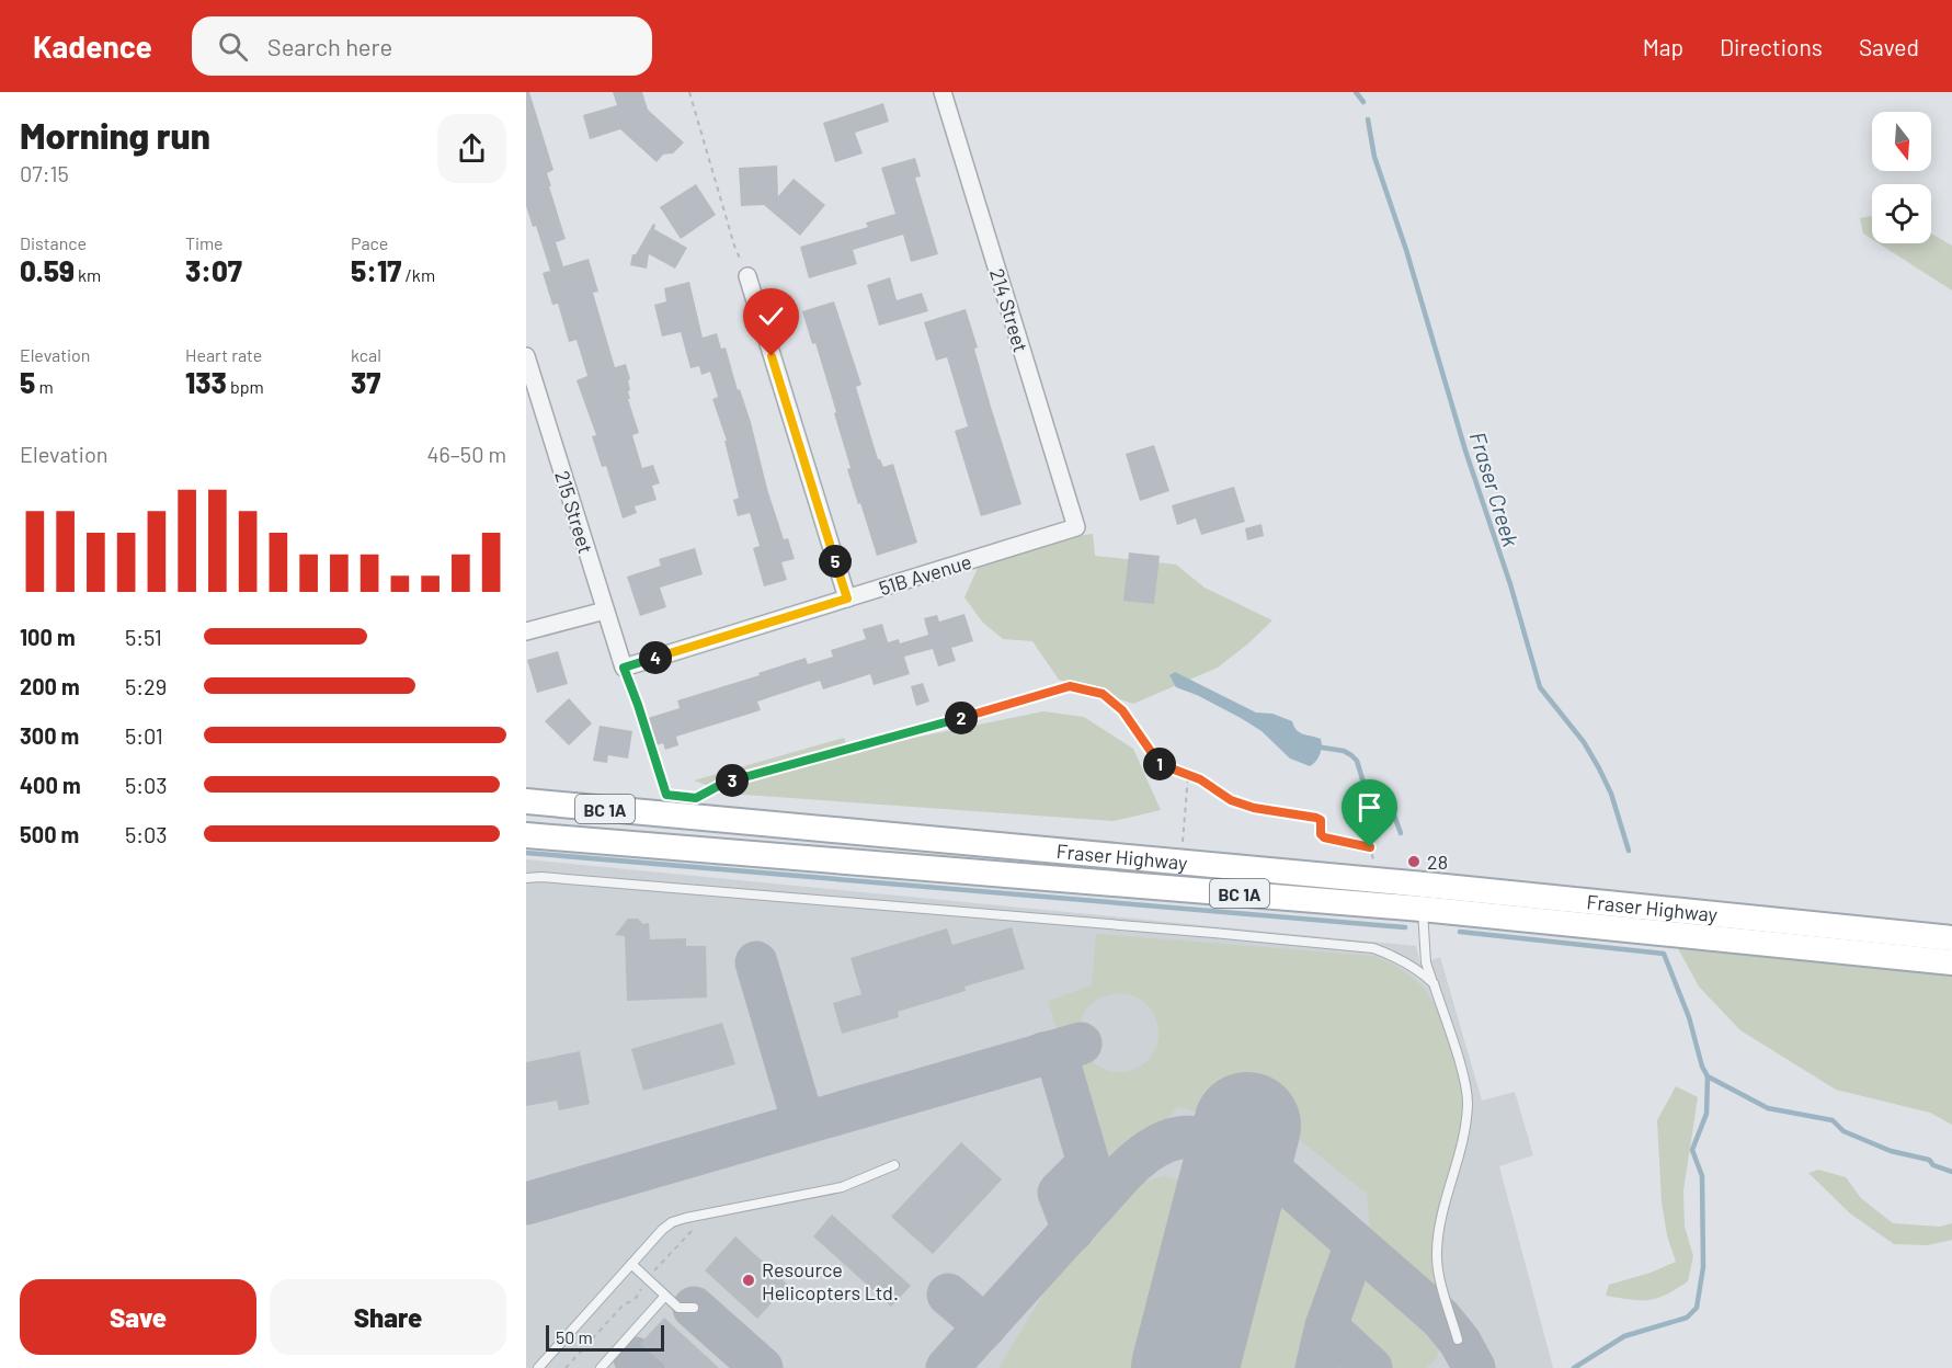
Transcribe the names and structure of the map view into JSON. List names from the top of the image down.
{
  "streets": {
    "main road": ["BC 1A", "Fraser Highway"],
    "street": ["214 Street", "215 Street", "51B Avenue"]
  },
  "crossings": [
    ["214 Street", "51B Avenue"],
    ["215 Street", "51B Avenue"]
  ],
  "water": ["Fraser Creek"],
  "places": ["28", "Resource Helicopters Ltd."],
  "scale_bar": "50 m",
  "north": "bottom",
  "page": {
    "header": "Kadence",
    "search": "Search here",
    "nav": ["Map", "Directions", "Saved"],
    "heading": ["Morning run", "07:15"],
    "stats": [
      ["Distance", "0.59 km"],
      ["Time", "3:07"],
      ["Pace", "5:17 /km"],
      ["Elevation", "5 m"],
      ["Heart rate", "133 bpm"],
      ["kcal", "37"]
    ],
    "chart": ["Elevation", "46–50 m"],
    "pins": [
      "5",
      "4",
      "2",
      "1",
      "3"
    ],
    "list": [
      {
        "name": "100 m",
        "note": "5:51"
      },
      {
        "name": "200 m",
        "note": "5:29"
      },
      {
        "name": "300 m",
        "note": "5:01"
      },
      {
        "name": "400 m",
        "note": "5:03"
      },
      {
        "name": "500 m",
        "note": "5:03"
      }
    ],
    "buttons": ["Save", "Share"],
    "scale": "50 m"
  }
}
